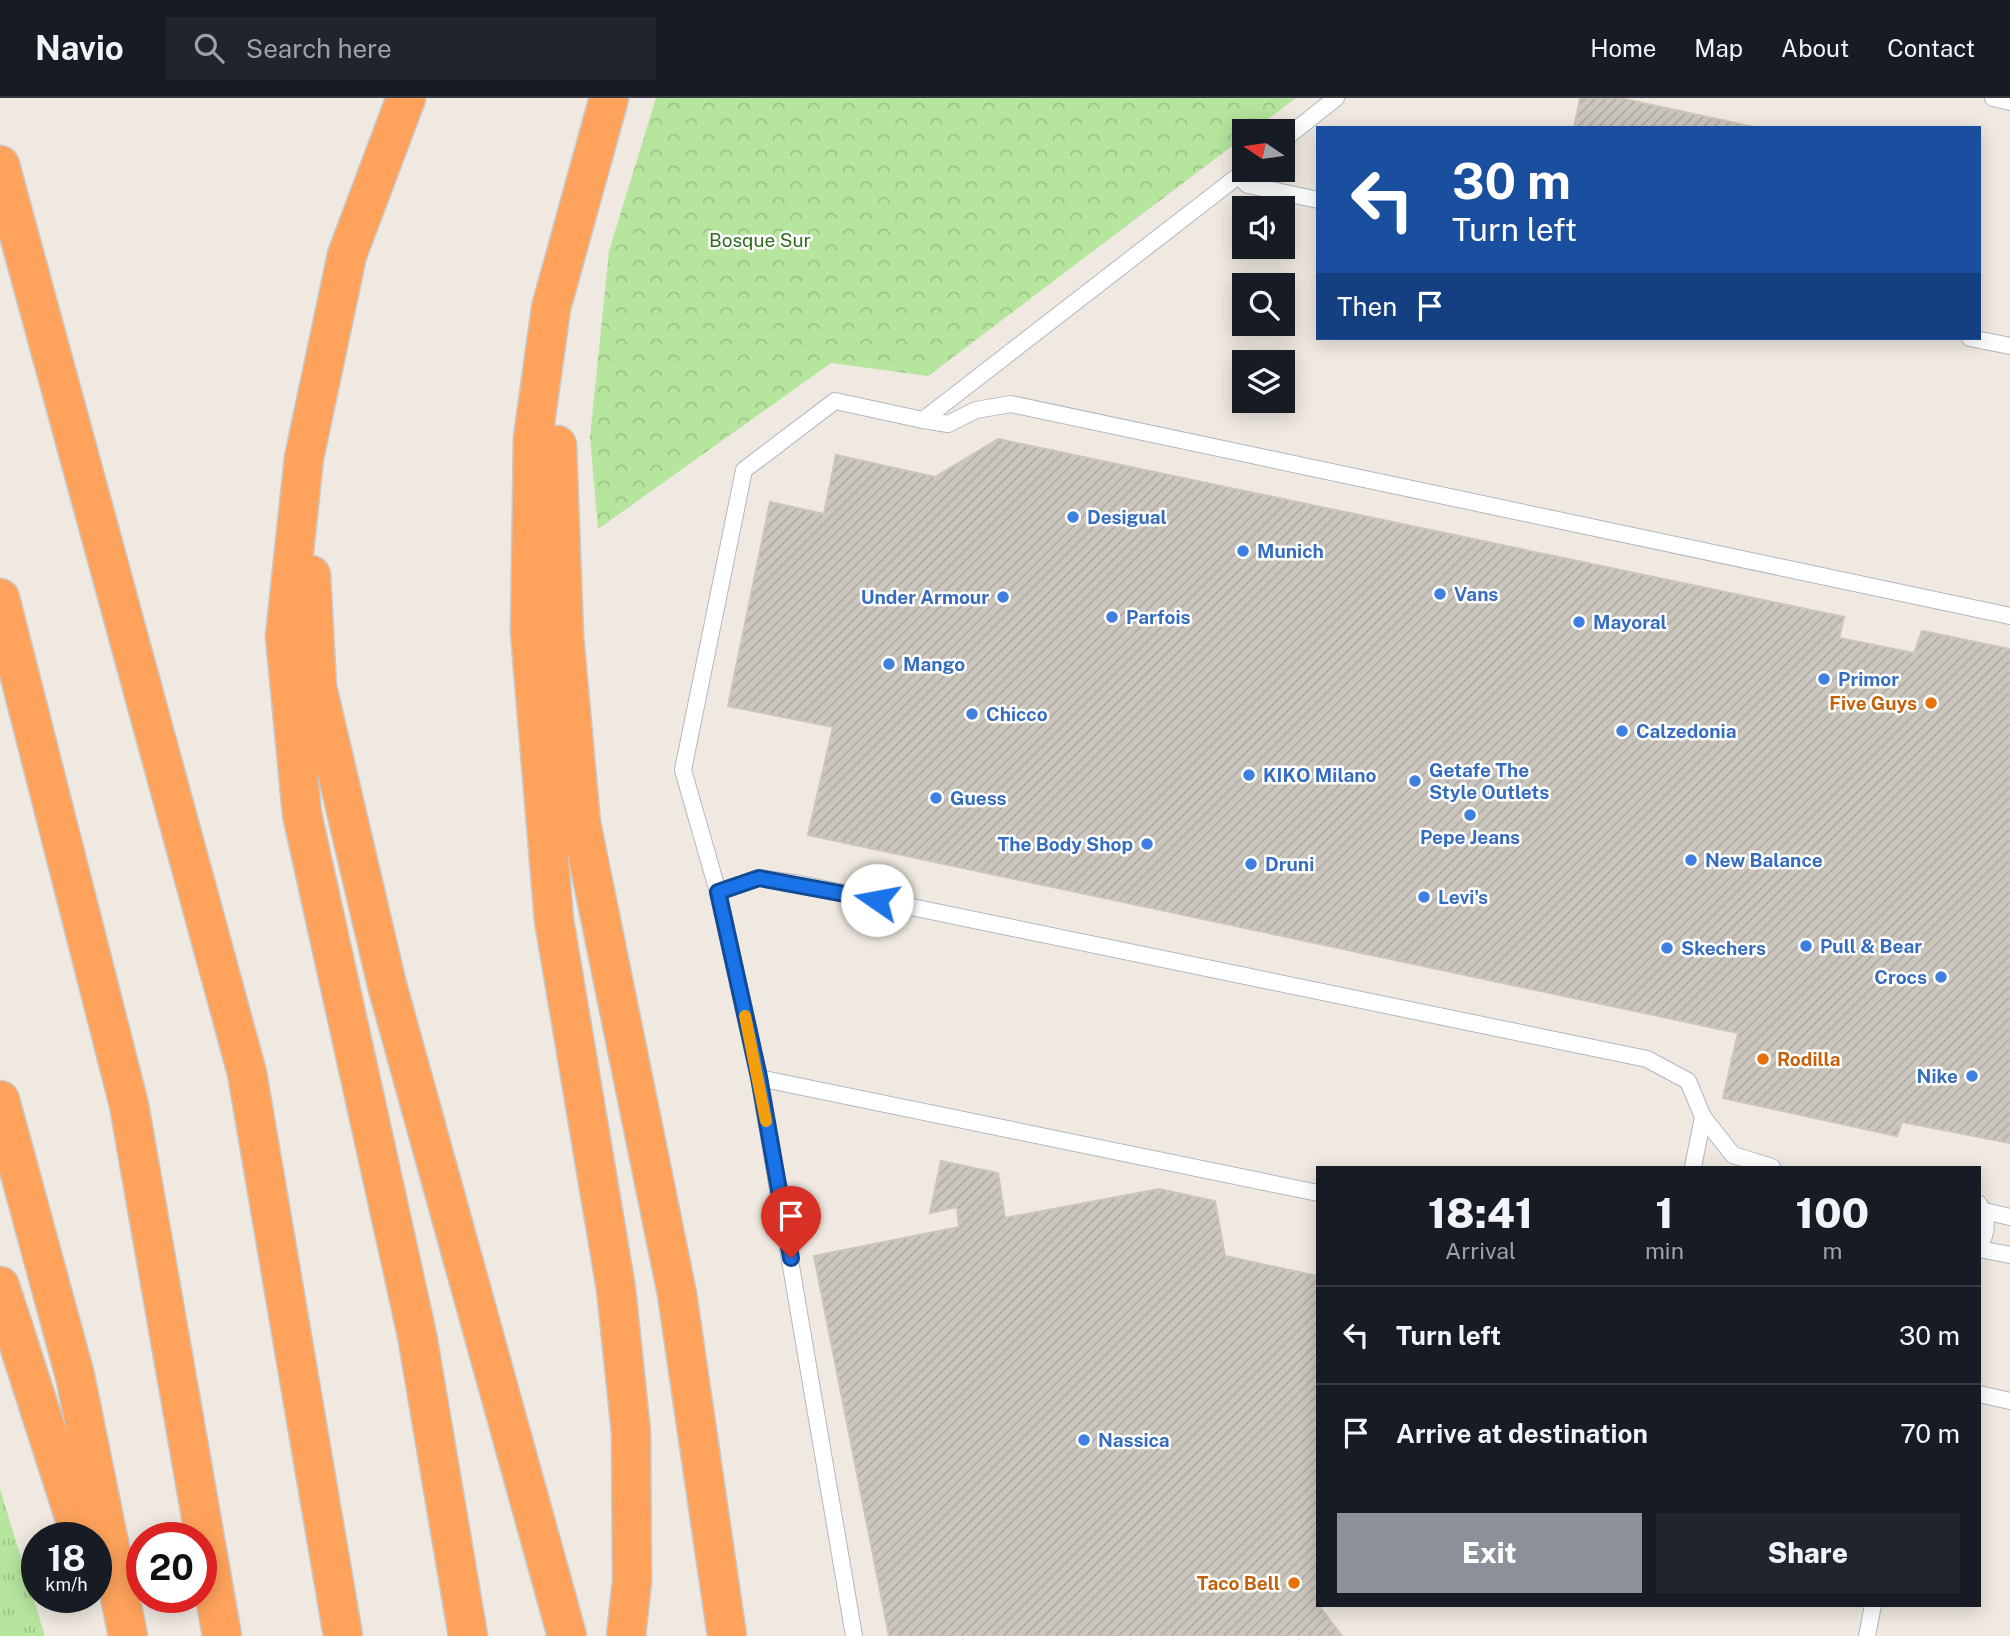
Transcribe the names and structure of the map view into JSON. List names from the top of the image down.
{
  "parks": ["Bosque Sur"],
  "places": [
    "Desigual",
    "Munich",
    "Vans",
    "Under Armour",
    "Parfois",
    "Mayoral",
    "Mango",
    "Primor",
    "Five Guys",
    "Chicco",
    "Calzedonia",
    "KIKO Milano",
    "Getafe The Style Outlets",
    "Guess",
    "Pepe Jeans",
    "The Body Shop",
    "New Balance",
    "Druni",
    "Levi's",
    "Pull & Bear",
    "Skechers",
    "Crocs",
    "Rodilla",
    "Nike",
    "Nassica",
    "Taco Bell"
  ],
  "north": "left",
  "page": {
    "header": "Navio",
    "search": "Search here",
    "nav": [
      "Home",
      "Map",
      "About",
      "Contact"
    ],
    "turn": ["30 m", "Turn left"],
    "then": "Then",
    "eta": [
      "18:41",
      "Arrival",
      "1",
      "min",
      "100",
      "m"
    ],
    "list": [
      {
        "name": "Turn left",
        "value": "30 m"
      },
      {
        "name": "Arrive at destination",
        "value": "70 m"
      }
    ],
    "buttons": ["Exit", "Share"],
    "speed": "18 km/h",
    "limit": "20"
  }
}
